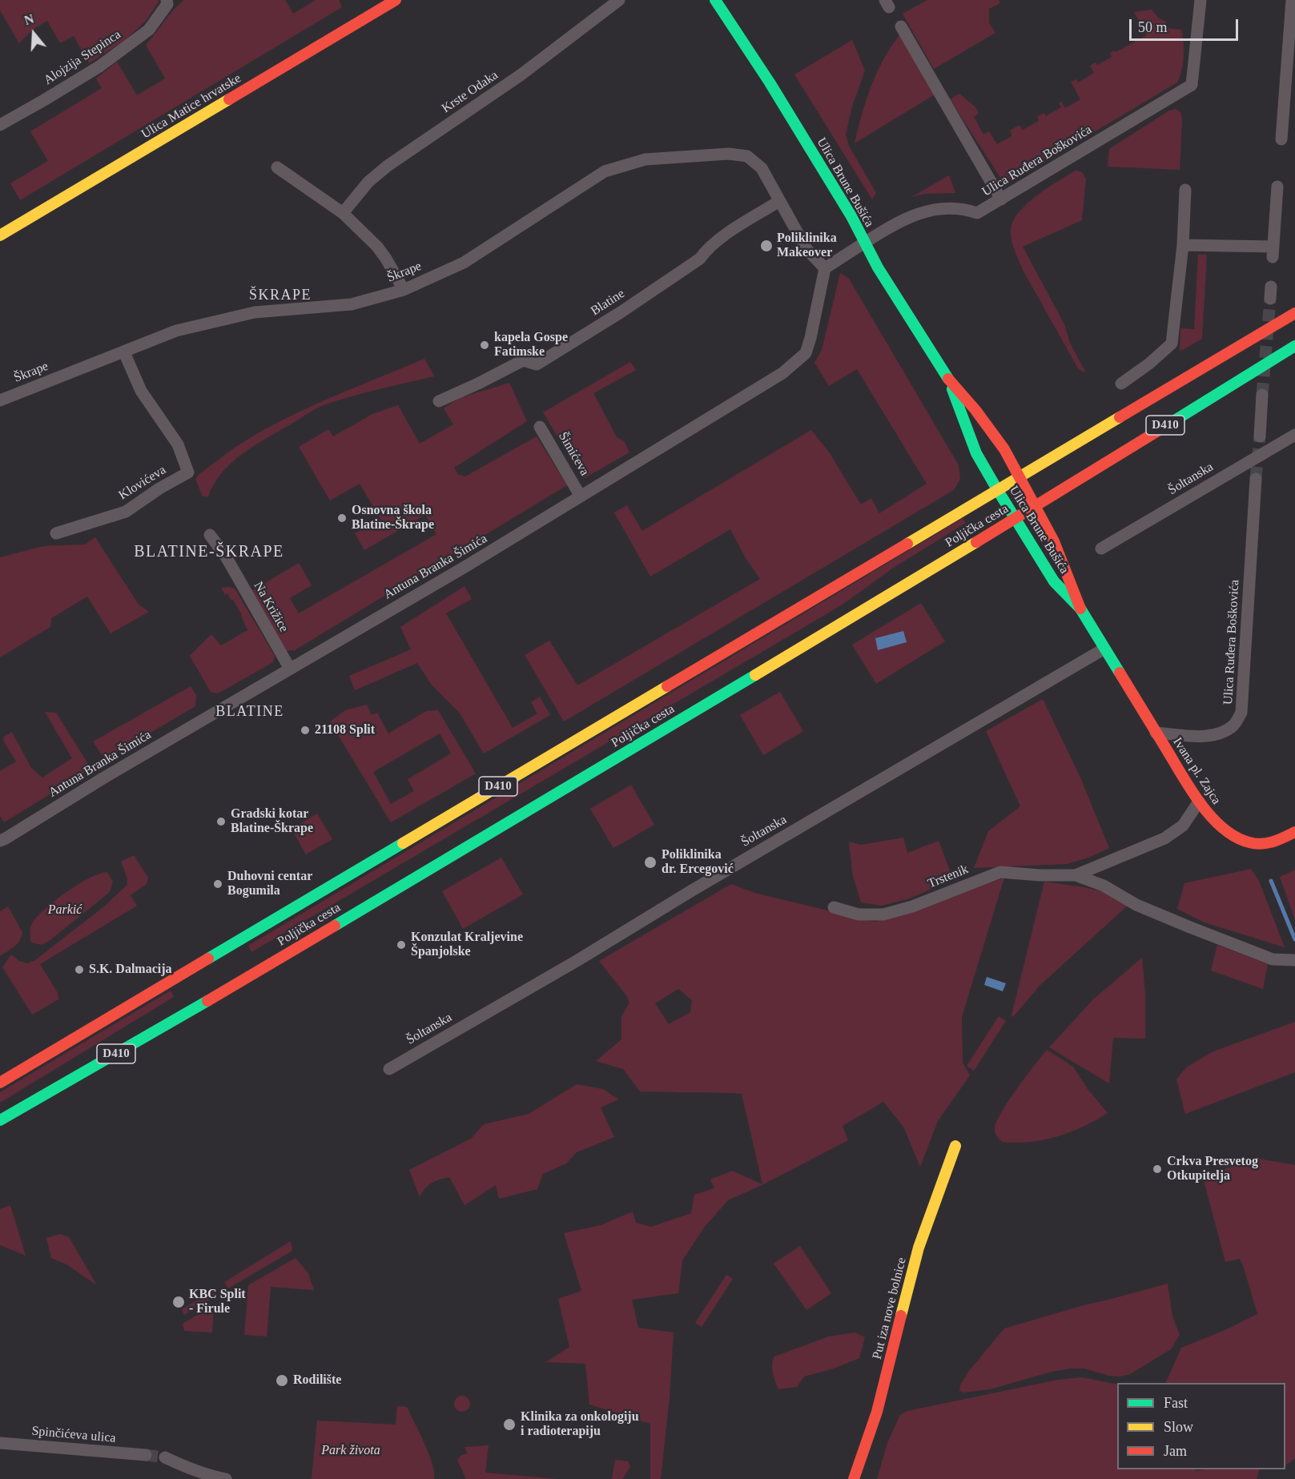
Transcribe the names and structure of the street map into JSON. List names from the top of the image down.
{
  "streets": {
    "main road": [
      "Ulica Matice hrvatske",
      "Ulica Brune Bušića",
      "D410",
      "Poljička cesta",
      "Ivana pl. Zajca",
      "Put iza nove bolnice"
    ],
    "street": [
      "Alojzija Stepinca",
      "Krste Odaka",
      "Ulica Ruđera Boškovića",
      "Škrape",
      "Blatine",
      "Šimićeva",
      "Šoltanska",
      "Klovićeva",
      "Antuna Branka Šimića",
      "Na Križice",
      "Trstenik",
      "Spinčićeva ulica"
    ]
  },
  "crossings": [
    ["Ulica Ruđera Boškovića", "Ulica Brune Bušića"],
    ["Ulica Ruđera Boškovića", "Ivana pl. Zajca"],
    ["Ulica Brune Bušića", "Šoltanska"],
    ["Ulica Brune Bušića", "Poljička cesta"],
    ["Ulica Brune Bušića", "Ivana pl. Zajca"],
    ["Škrape", "Blatine"],
    ["Škrape", "Klovićeva"],
    ["Šimićeva", "Antuna Branka Šimića"],
    ["Antuna Branka Šimića", "Na Križice"],
    ["Ivana pl. Zajca", "Trstenik"]
  ],
  "districts": ["ŠKRAPE", "BLATINE-ŠKRAPE", "BLATINE"],
  "parks": ["Parkić", "Park života"],
  "places": [
    "Poliklinika Makeover",
    "kapela Gospe Fatimske",
    "Osnovna škola Blatine-Škrape",
    "21108 Split",
    "Gradski kotar Blatine-Škrape",
    "Poliklinika dr. Ercegović",
    "Duhovni centar Bogumila",
    "Konzulat Kraljevine Španjolske",
    "S.K. Dalmacija",
    "Crkva Presvetog Otkupitelja",
    "KBC Split - Firule",
    "Rodilište",
    "Klinika za onkologiju i radioterapiju"
  ],
  "legend": ["Fast", "Slow", "Jam"],
  "scale_bar": "50 m",
  "north": "top"
}
